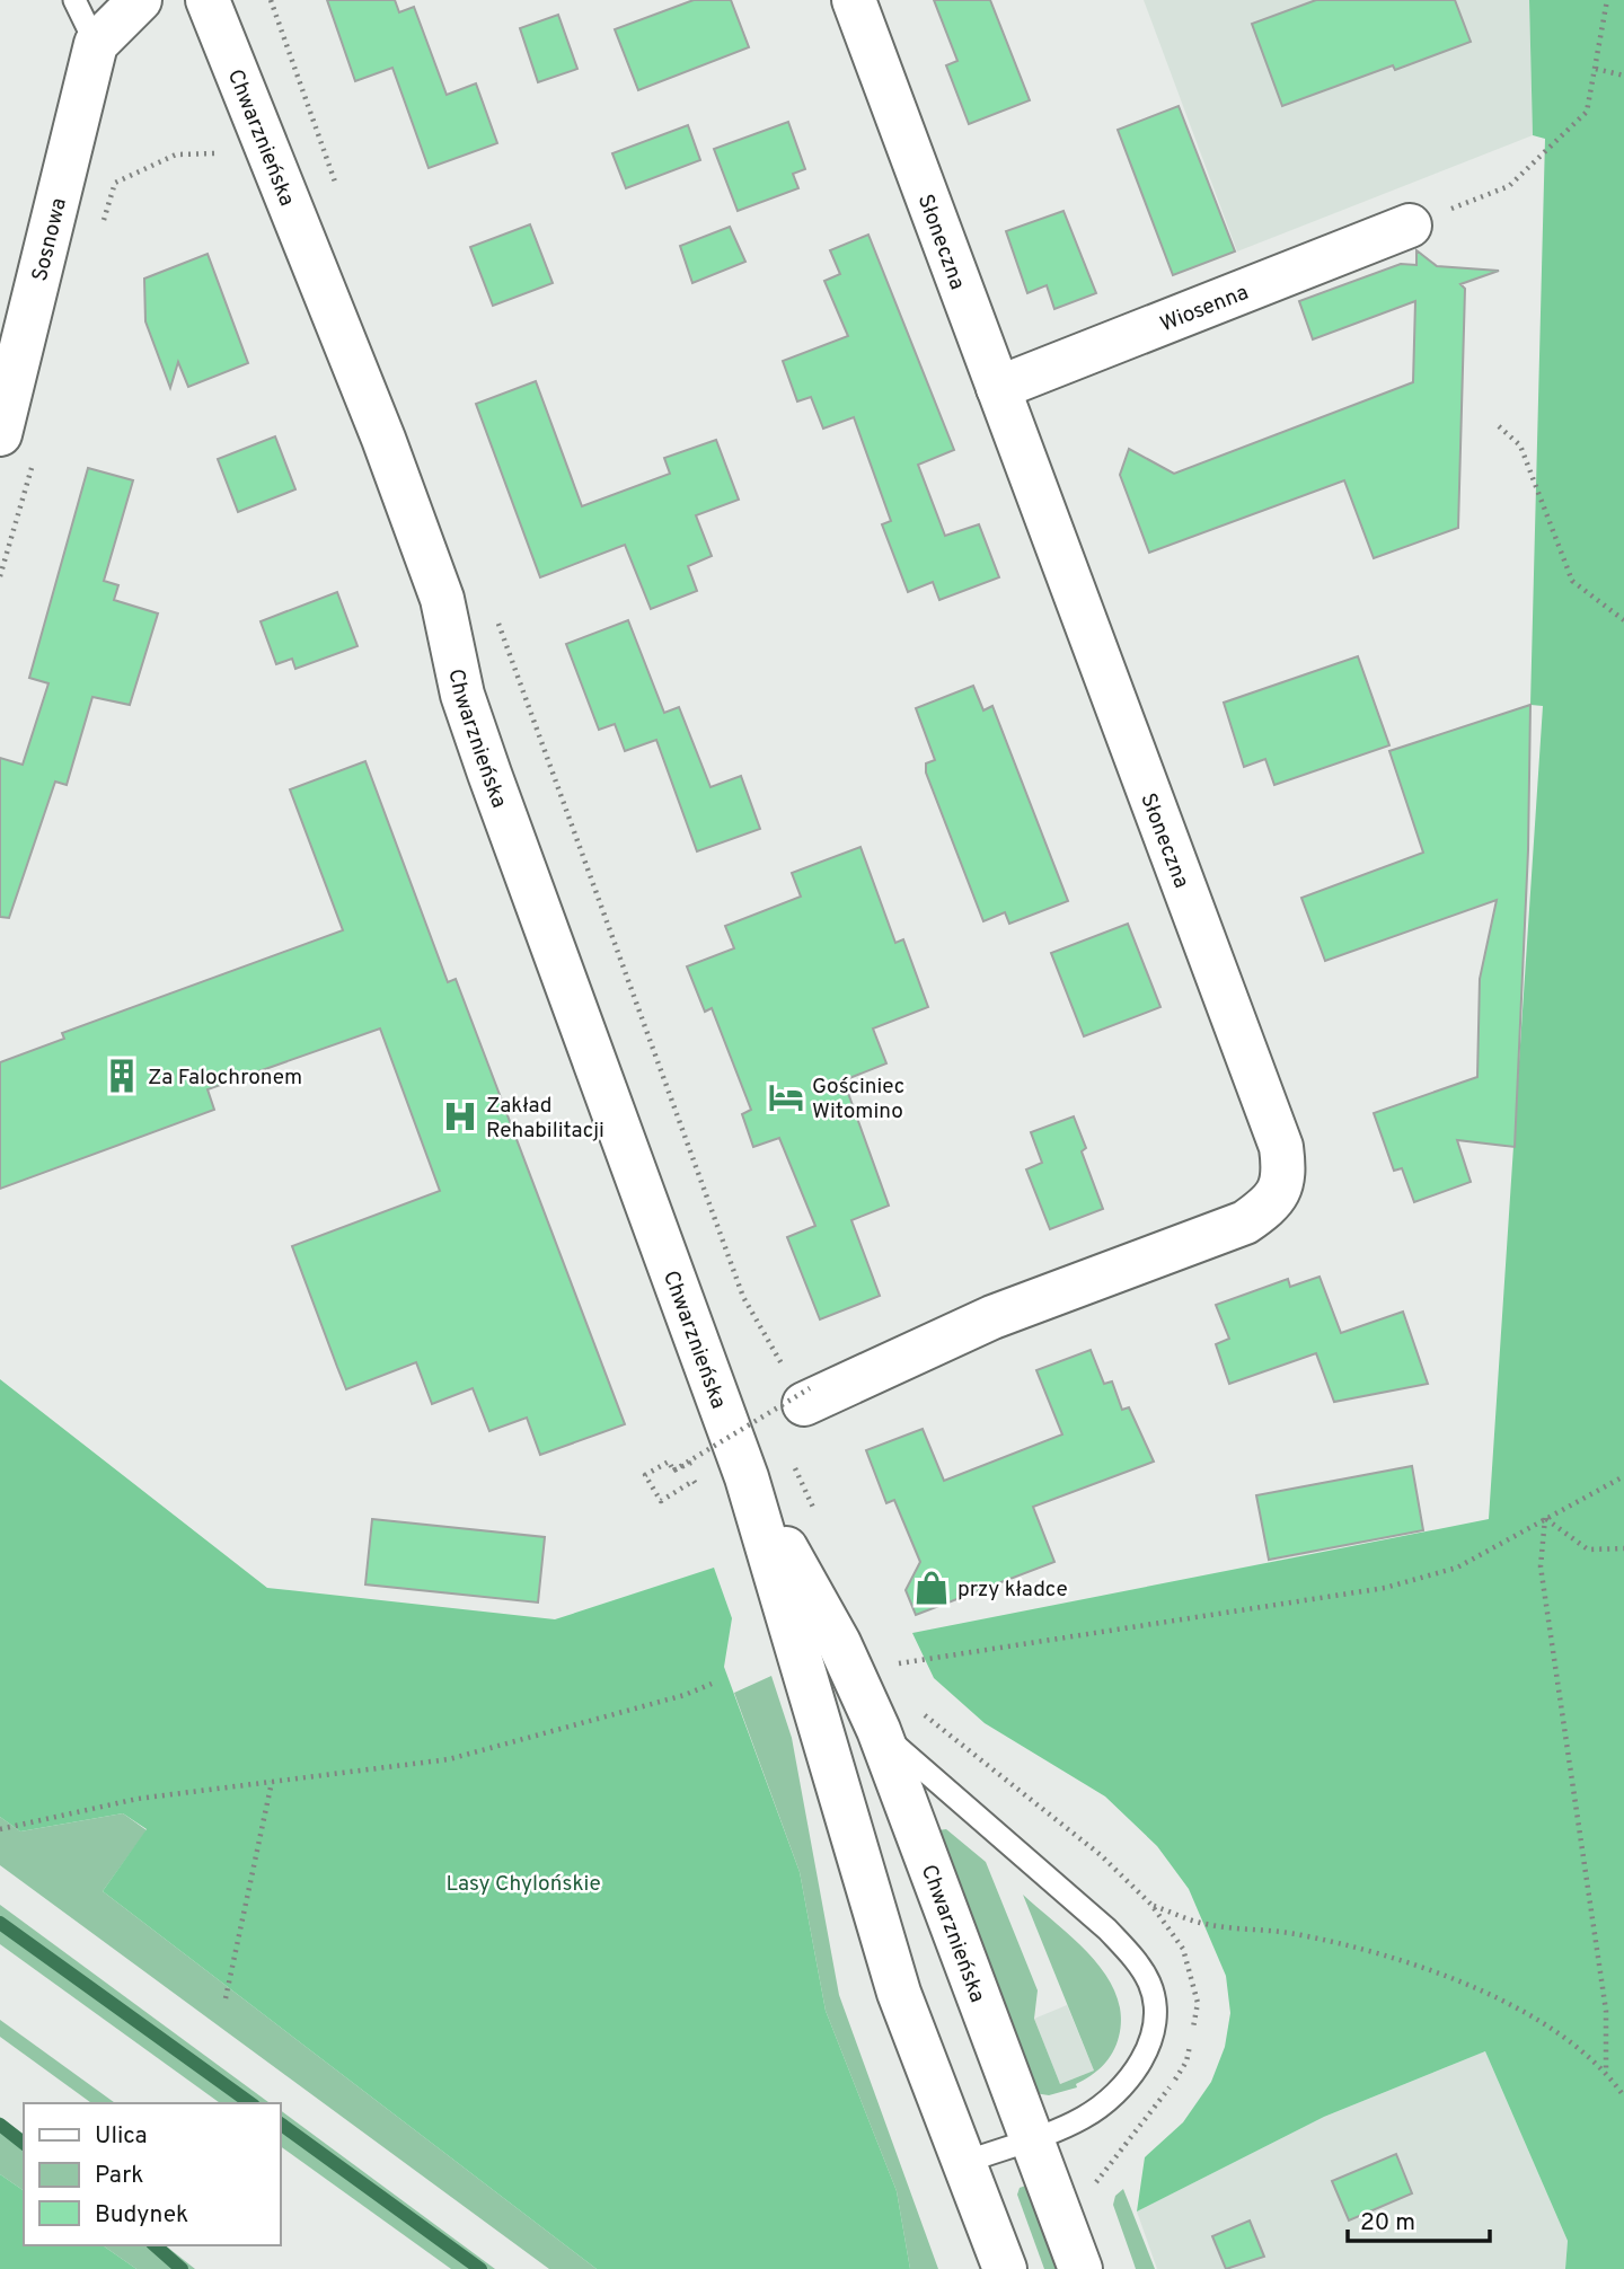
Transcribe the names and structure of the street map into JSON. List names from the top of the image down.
{
  "streets": {
    "main road": [
      "Chwarznieńska",
      "Sosnowa",
      "Słoneczna",
      "Wiosenna"
    ]
  },
  "crossings": [
    ["Słoneczna", "Wiosenna"]
  ],
  "parks": ["Lasy Chylońskie"],
  "places": {
    "building": ["Za Falochronem"],
    "hotel": ["Gościniec Witomino"],
    "hospital": ["Zakład Rehabilitacji"],
    "shop": ["przy kładce"]
  },
  "legend": ["Ulica", "Park", "Budynek"],
  "scale_bar": "20 m"
}
